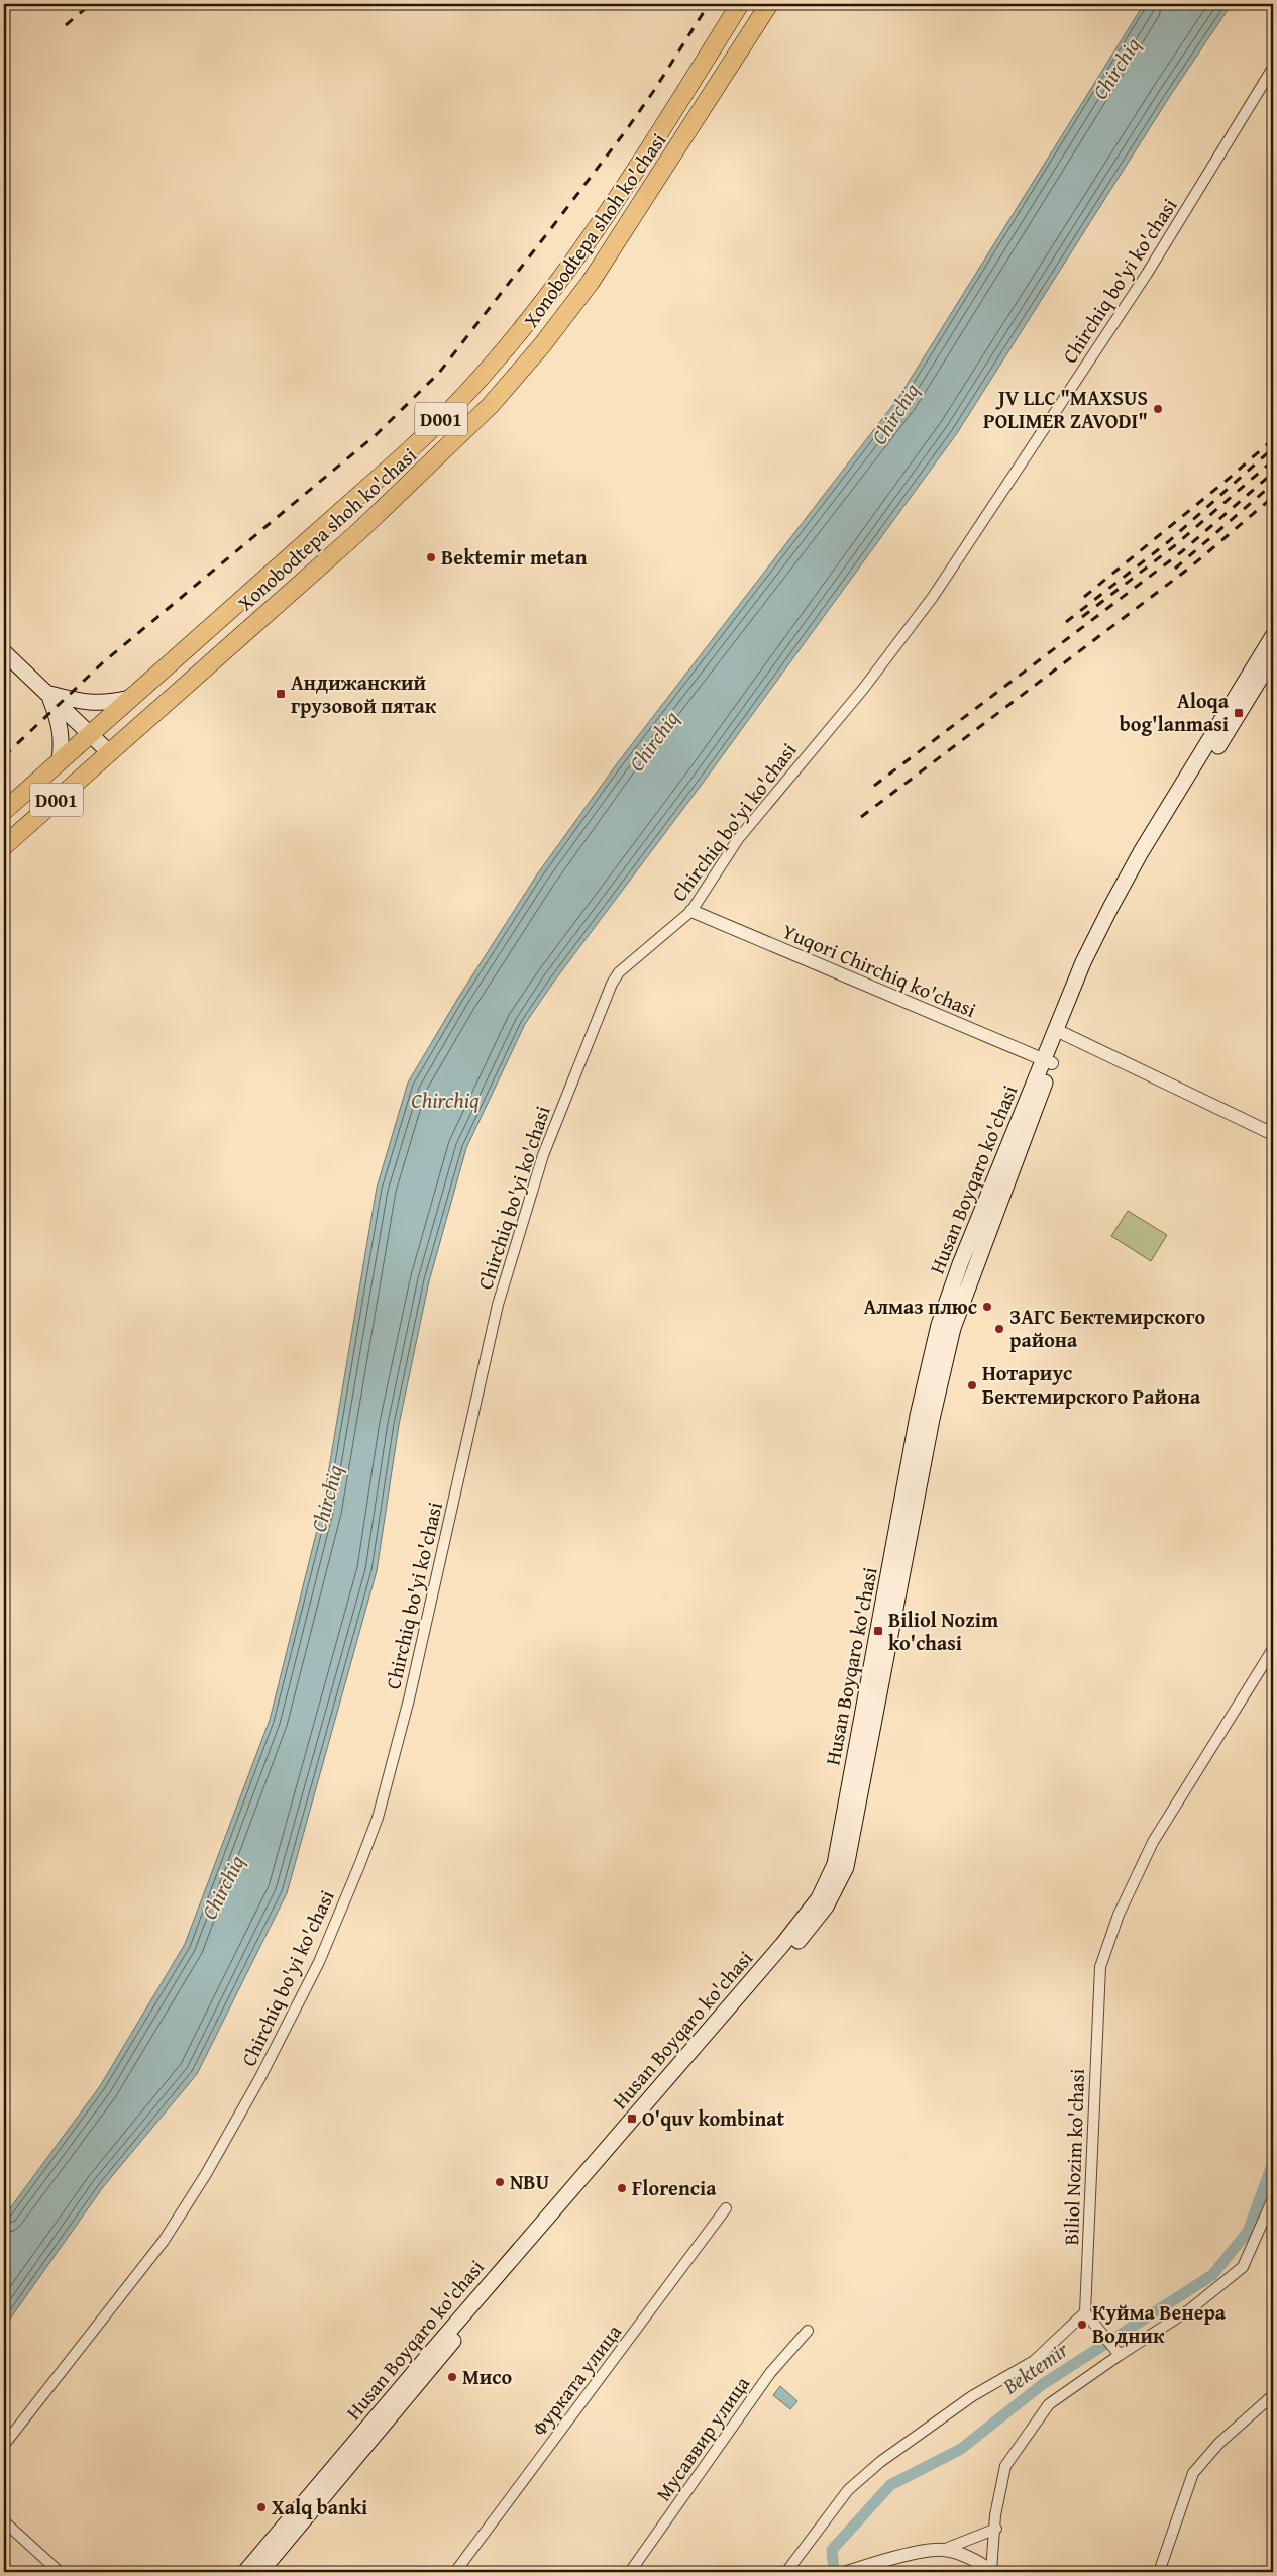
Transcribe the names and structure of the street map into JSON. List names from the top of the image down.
{
  "streets": {
    "highway": ["Xonobodtepa shoh ko'chasi", "D001"],
    "main road": ["Husan Boyqaro ko'chasi"],
    "street": [
      "Chirchiq bo'yi ko'chasi",
      "Yuqori Chirchiq ko'chasi",
      "Biliol Nozim ko'chasi",
      "Фурката улица",
      "Мусаввир улица"
    ]
  },
  "crossings": [
    ["Chirchiq bo'yi ko'chasi", "Yuqori Chirchiq ko'chasi"],
    ["Yuqori Chirchiq ko'chasi", "Husan Boyqaro ko'chasi"]
  ],
  "water": ["Chirchiq", "Bektemir"],
  "places": {
    "other": [
      "JV LLC \"MAXSUS POLIMER ZAVODI\"",
      "Bektemir metan",
      "Алмаз плюс",
      "ЗАГС Бектемирского района",
      "Нотариус Бектемирского Района",
      "NBU",
      "Florencia",
      "Куйма Венера Водник",
      "Мисо",
      "Xalq banki"
    ],
    "transit": [
      "Андижанский грузовой пятак",
      "Aloqa bog'lanmasi",
      "Biliol Nozim ko'chasi",
      "O'quv kombinat"
    ]
  }
}
